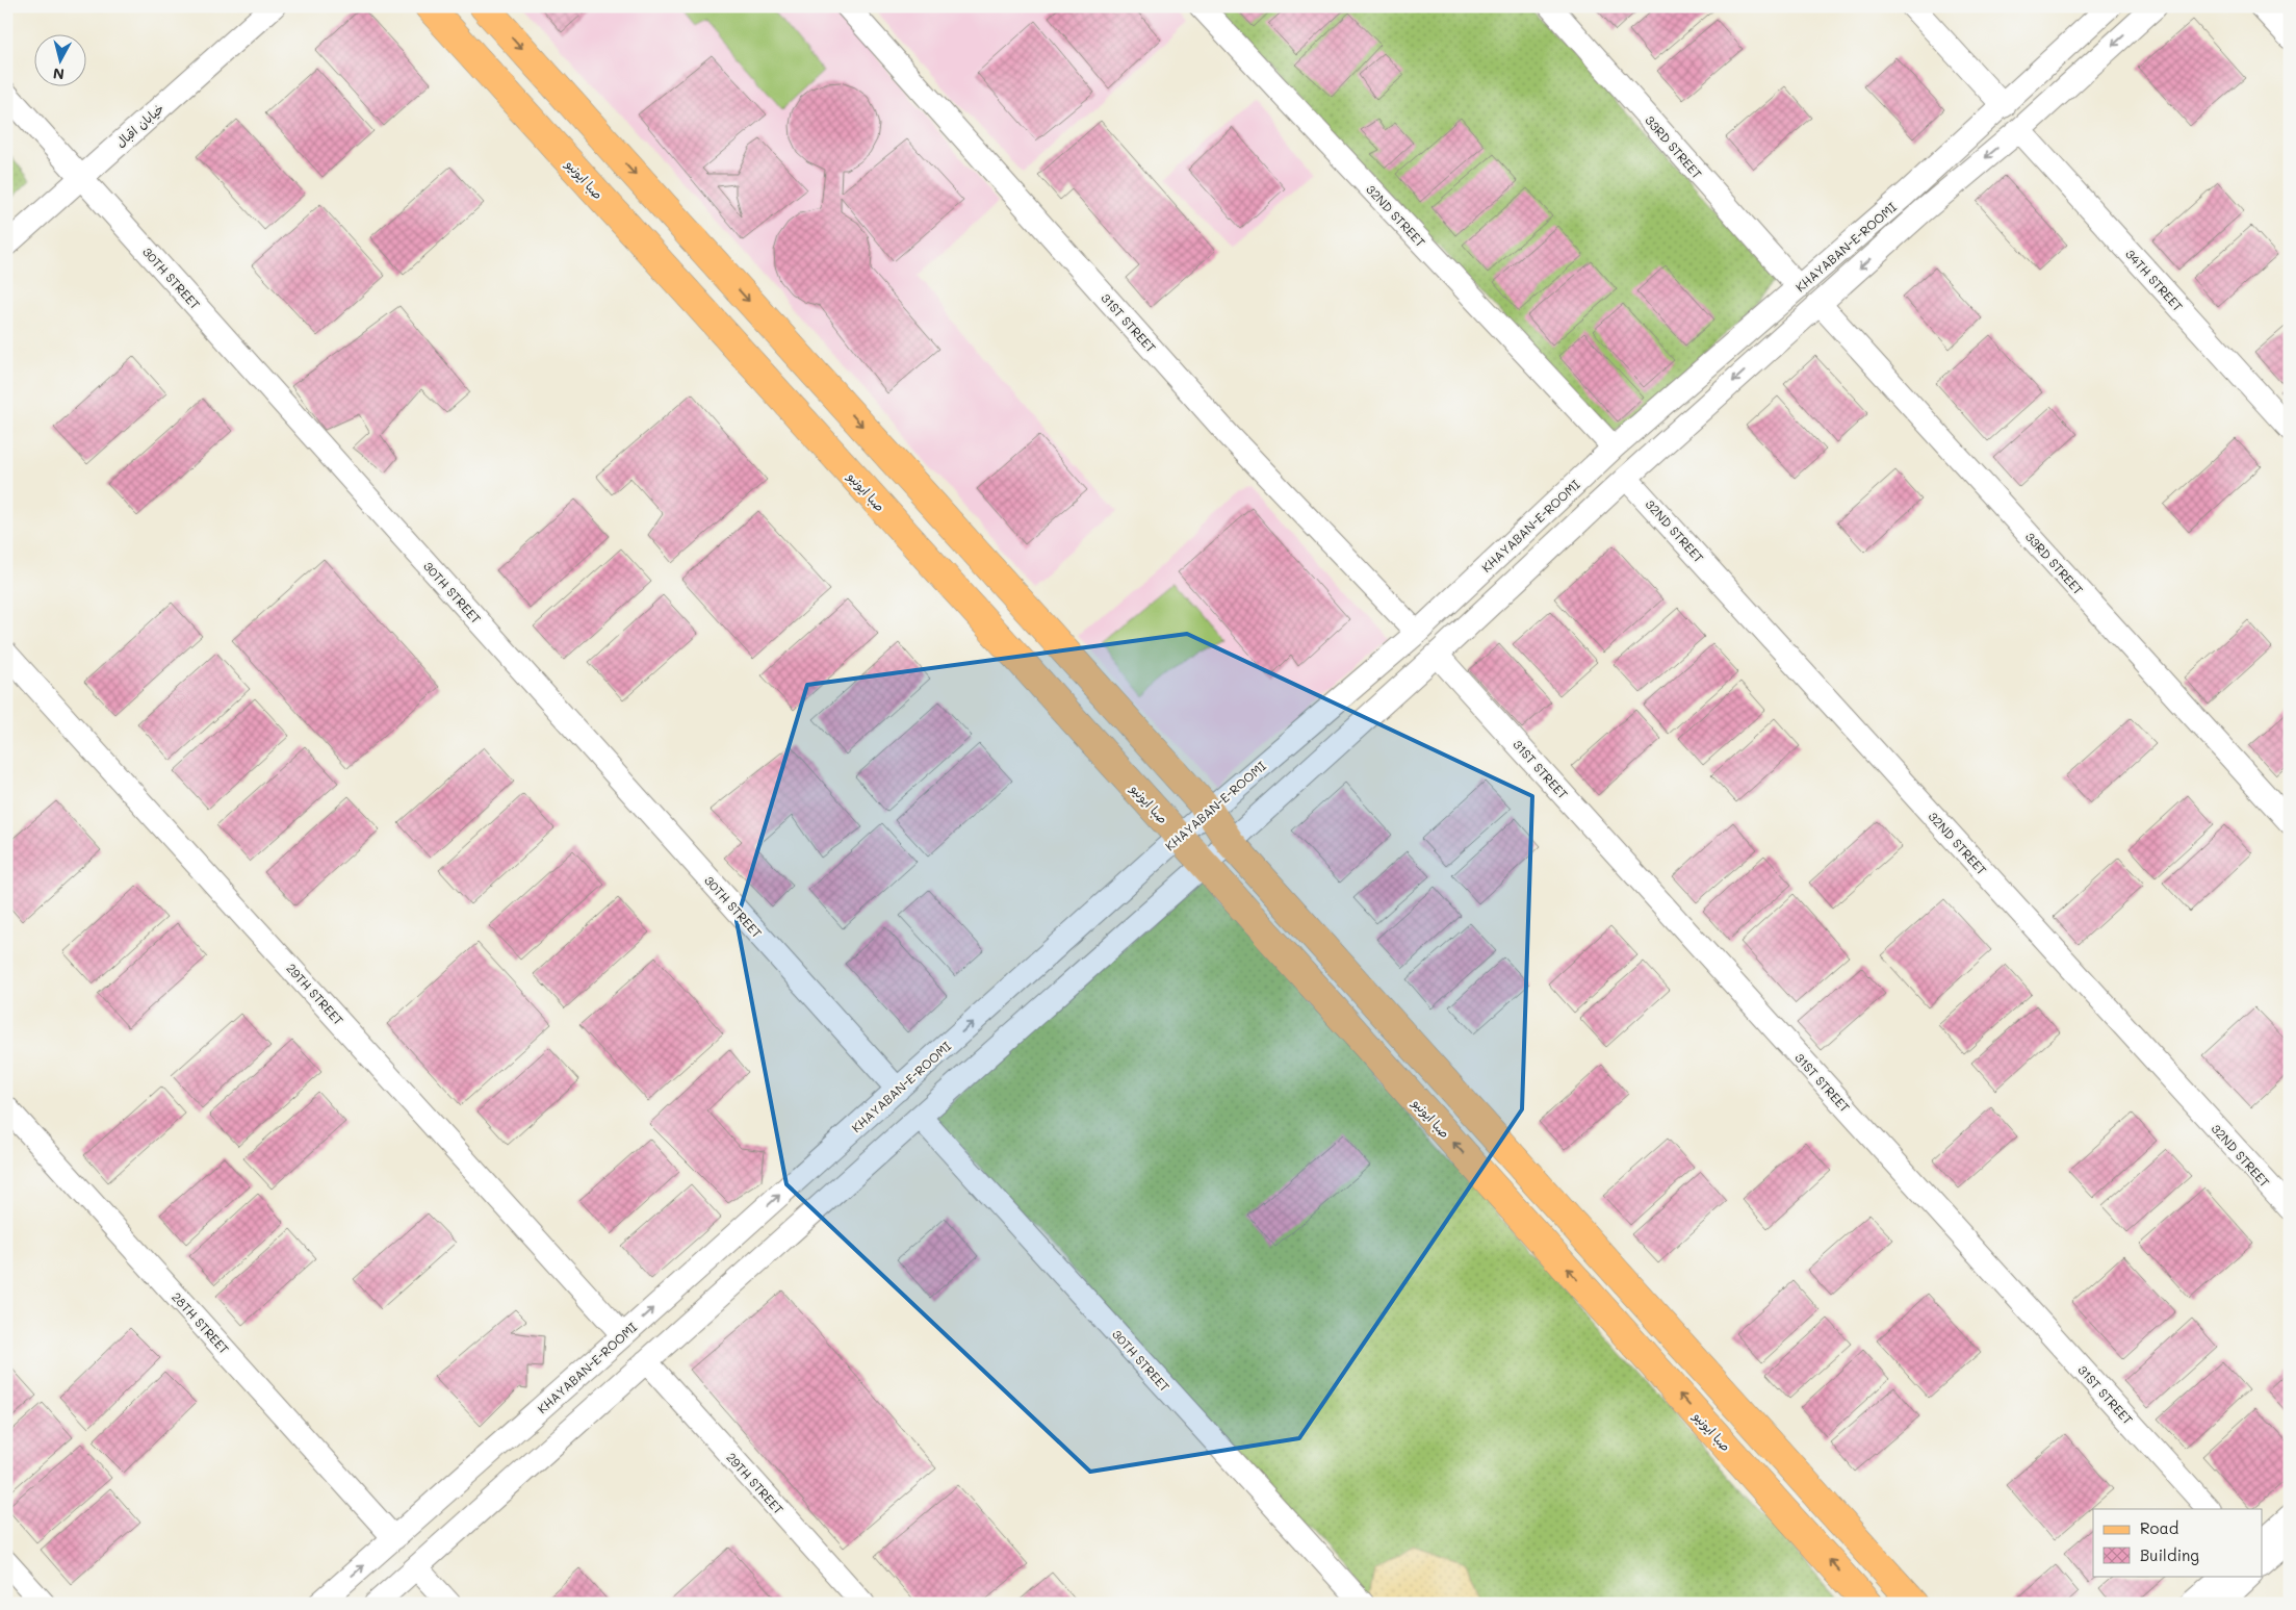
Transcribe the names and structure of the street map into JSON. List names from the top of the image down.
{
  "streets": {
    "main road": ["صبا ایونیو"],
    "street": [
      "خیابان اقبال",
      "33RD STREET",
      "32ND STREET",
      "KHAYABAN-E-ROOMI",
      "30TH STREET",
      "34TH STREET",
      "31ST STREET",
      "29TH STREET",
      "28TH STREET"
    ]
  },
  "crossings": [
    ["خیابان اقبال", "30TH STREET"],
    ["33RD STREET", "KHAYABAN-E-ROOMI"],
    ["صبا ایونیو", "KHAYABAN-E-ROOMI"],
    ["32ND STREET", "KHAYABAN-E-ROOMI"],
    ["KHAYABAN-E-ROOMI", "30TH STREET"],
    ["KHAYABAN-E-ROOMI", "34TH STREET"],
    ["KHAYABAN-E-ROOMI", "31ST STREET"],
    ["KHAYABAN-E-ROOMI", "29TH STREET"],
    ["KHAYABAN-E-ROOMI", "28TH STREET"]
  ],
  "legend": ["Road", "Building"],
  "north": "bottom"
}
